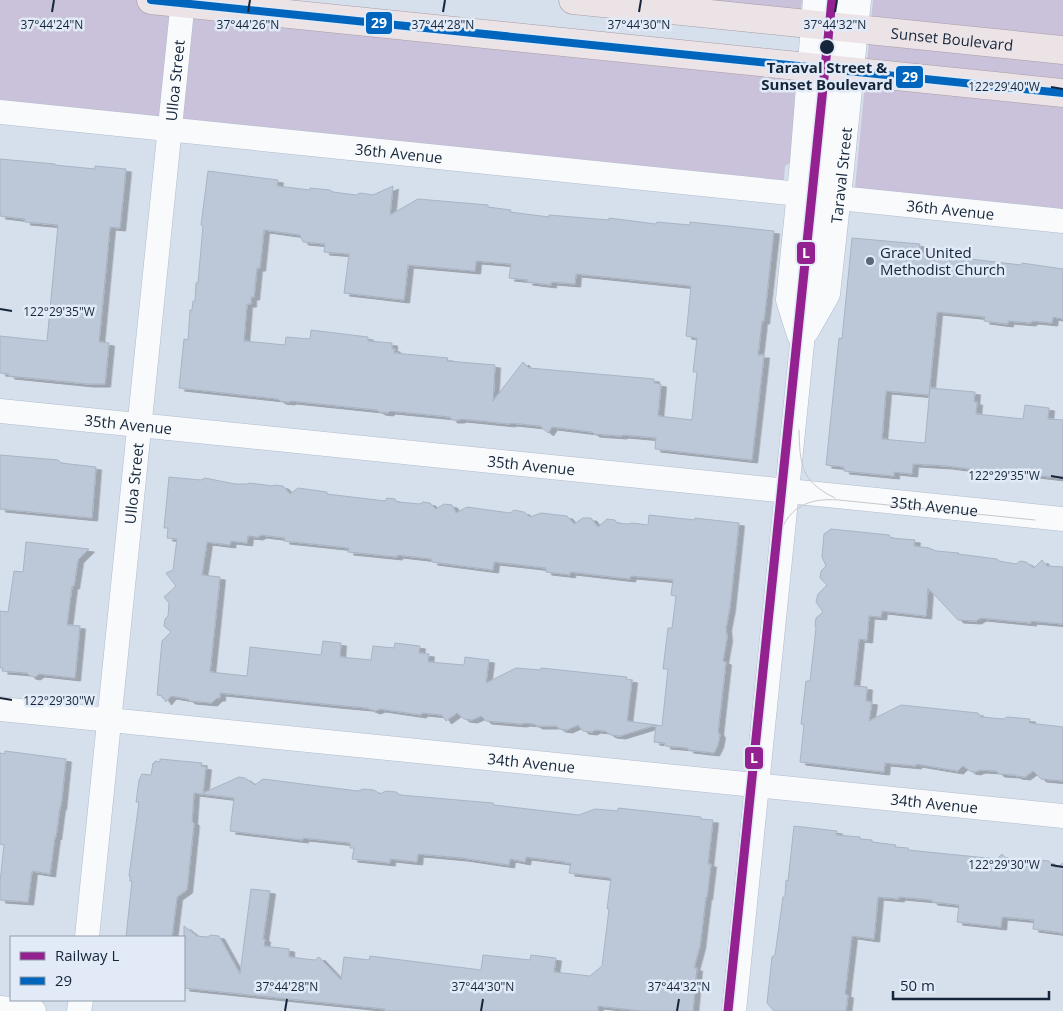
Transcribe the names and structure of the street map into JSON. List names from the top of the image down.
{
  "streets": {
    "main road": ["Sunset Boulevard"],
    "street": [
      "Ulloa Street",
      "36th Avenue",
      "Taraval Street",
      "35th Avenue",
      "34th Avenue"
    ]
  },
  "crossings": [
    ["Sunset Boulevard", "Taraval Street"],
    ["Ulloa Street", "36th Avenue"],
    ["Ulloa Street", "35th Avenue"],
    ["Ulloa Street", "34th Avenue"],
    ["36th Avenue", "Taraval Street"],
    ["Taraval Street", "35th Avenue"],
    ["Taraval Street", "34th Avenue"]
  ],
  "places": ["Taraval Street & Sunset Boulevard", "Grace United Methodist Church"],
  "lines": ["rail line L", "transit line 29"],
  "legend": ["Railway L", "29"],
  "scale_bar": "50 m",
  "coordinates": [
    "37°44'24\"N",
    "37°44'26\"N",
    "37°44'28\"N",
    "37°44'30\"N",
    "37°44'32\"N",
    "122°29'40\"W",
    "122°29'35\"W",
    "122°29'30\"W"
  ]
}
